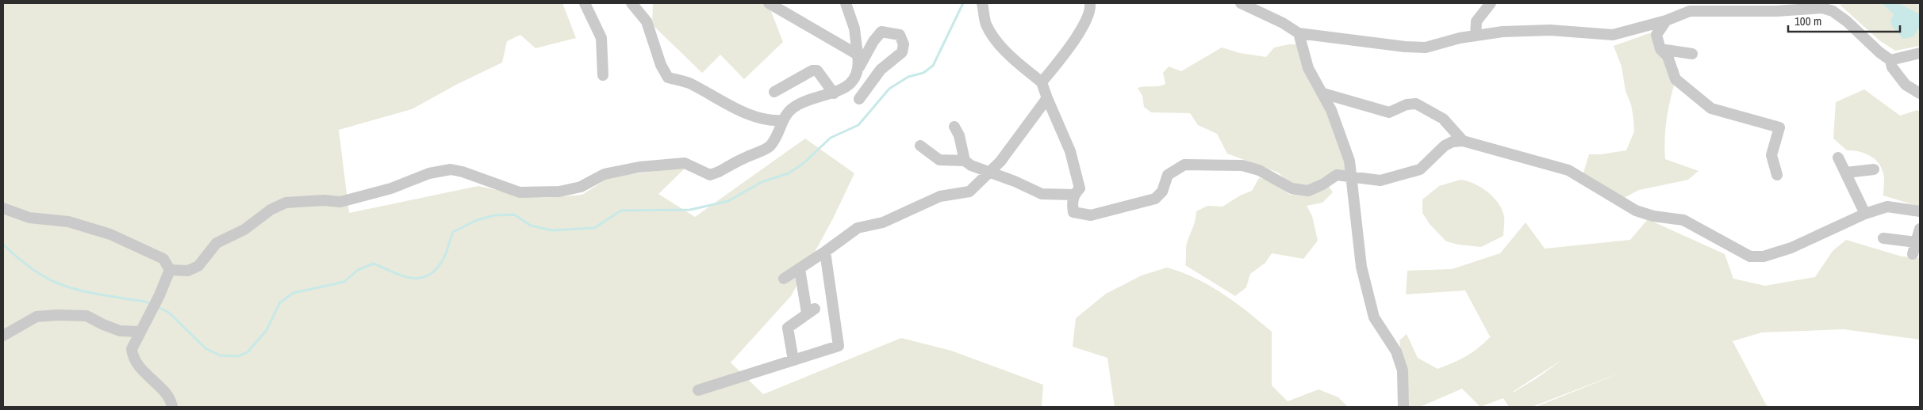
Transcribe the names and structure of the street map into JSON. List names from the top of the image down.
{
  "scale_bar": "100 m"
}
